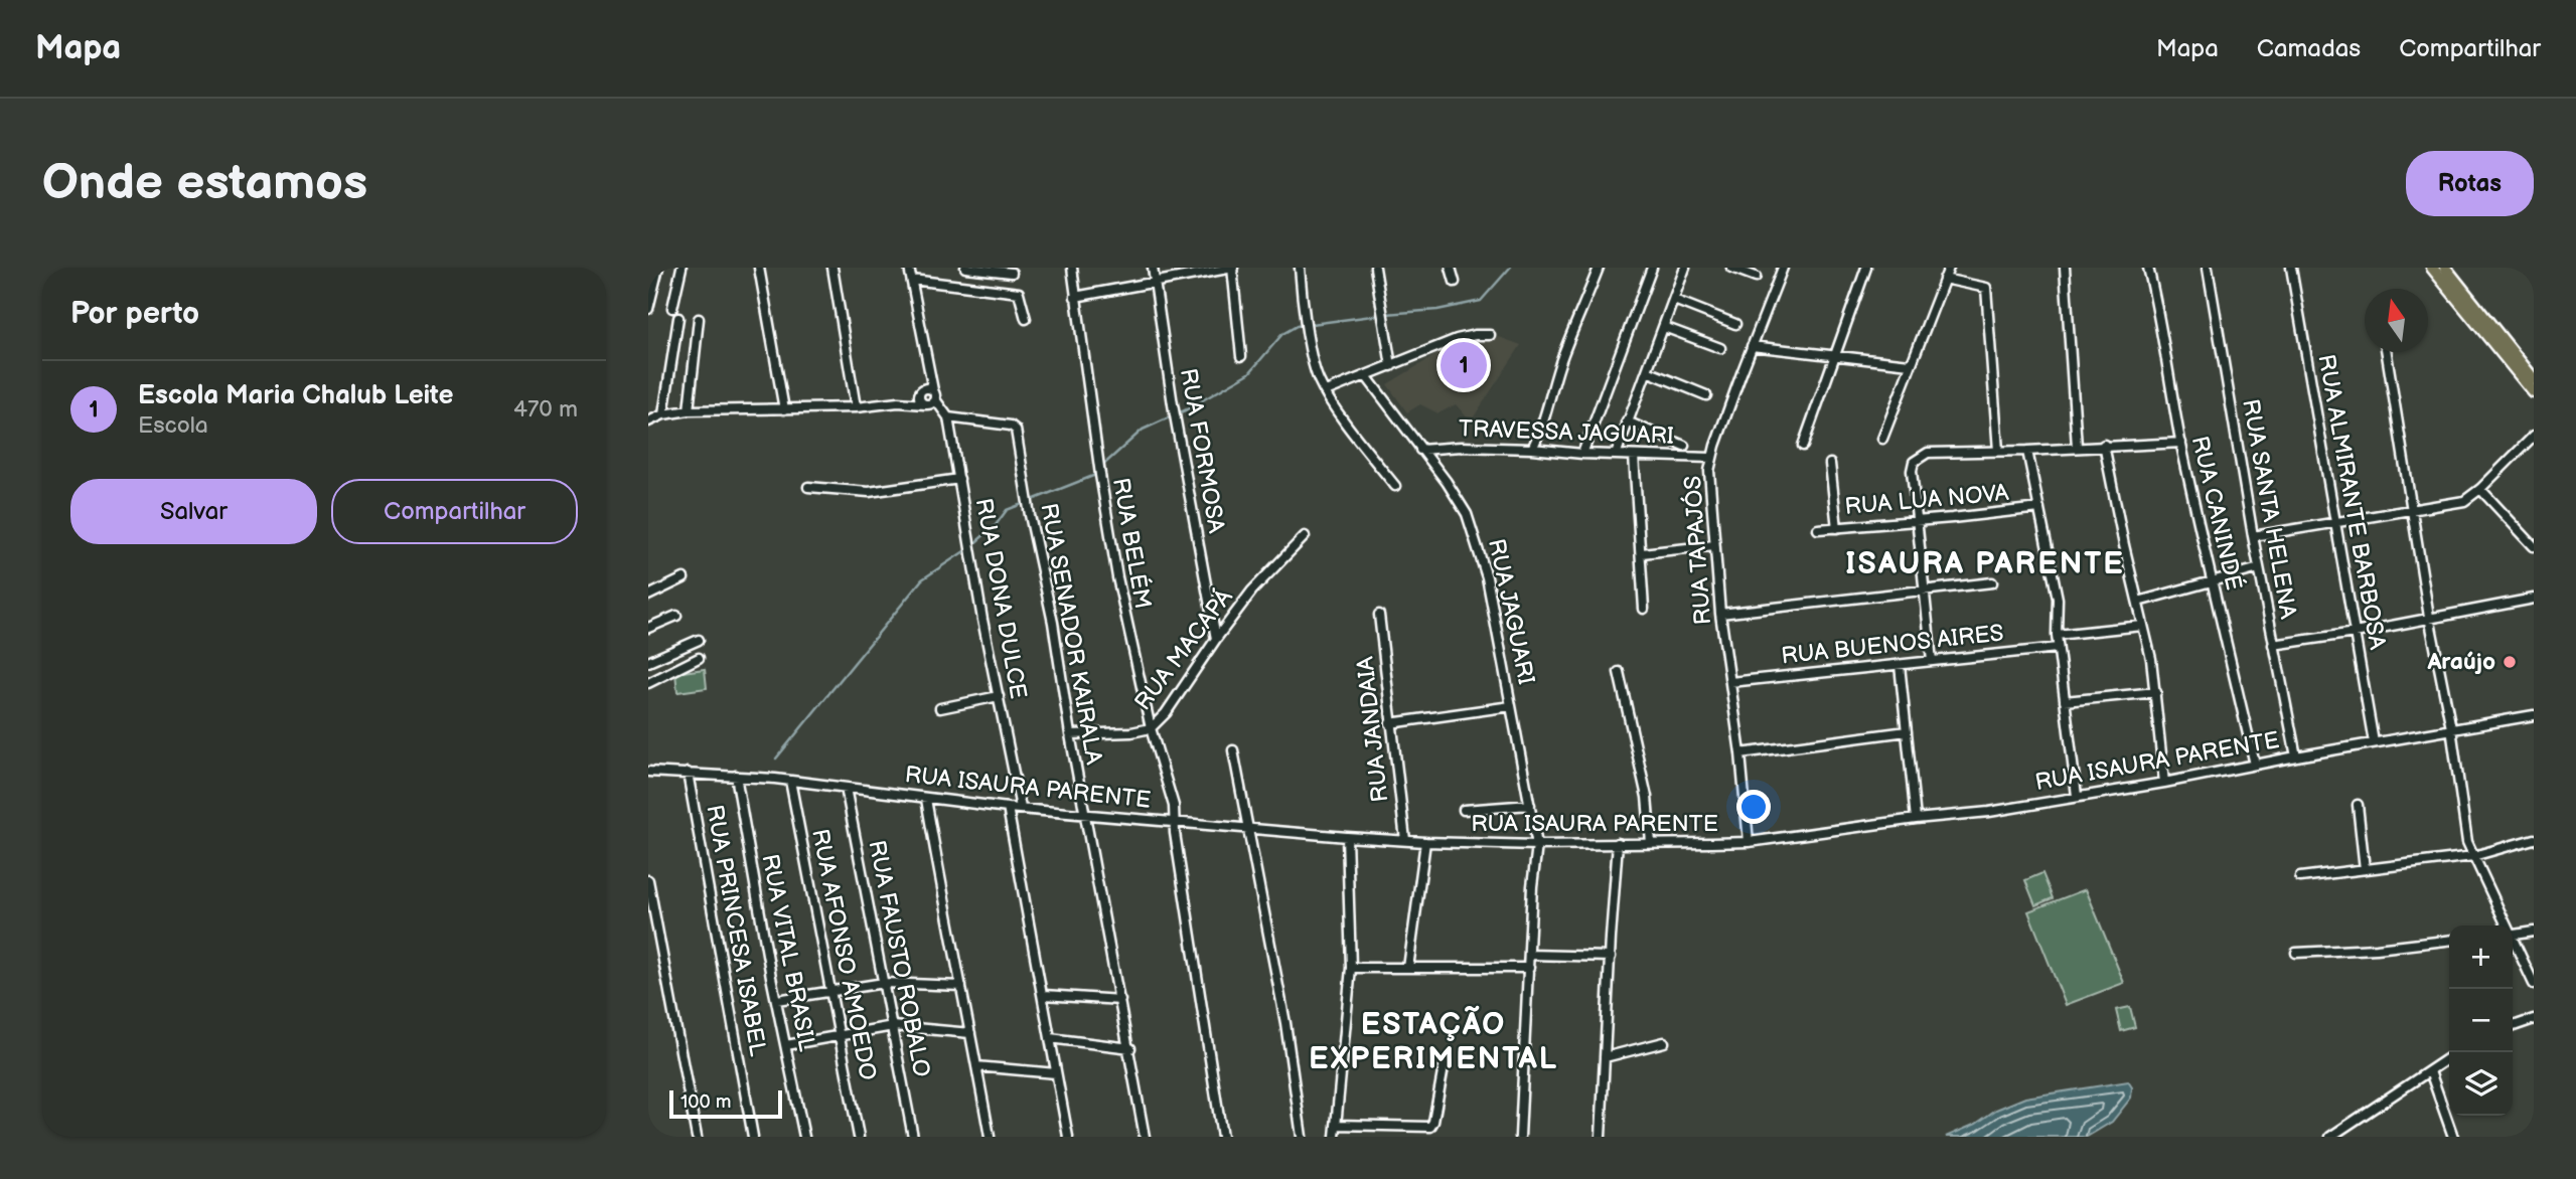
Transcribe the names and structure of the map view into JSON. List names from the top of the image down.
{
  "streets": {
    "street": [
      "TRAVESSA JAGUARI",
      "RUA FORMOSA",
      "RUA LUA NOVA",
      "RUA ALMIRANTE BARBOSA",
      "RUA SANTA HELENA",
      "RUA CANINDÉ",
      "RUA BELÉM",
      "RUA TAPAJÓS",
      "RUA DONA DULCE",
      "RUA JAGUARI",
      "RUA SENADOR KAIRALA",
      "RUA BUENOS AIRES",
      "RUA MACAPÁ",
      "RUA JANDAIA",
      "RUA ISAURA PARENTE",
      "RUA PRINCESA ISABEL",
      "RUA VITAL BRASIL",
      "RUA AFONSO AMOEDO",
      "RUA FAUSTO ROBALO"
    ]
  },
  "crossings": [
    ["TRAVESSA JAGUARI", "RUA TAPAJÓS"],
    ["TRAVESSA JAGUARI", "RUA JAGUARI"],
    ["RUA FORMOSA", "RUA MACAPÁ"],
    ["RUA ALMIRANTE BARBOSA", "RUA ISAURA PARENTE"],
    ["RUA SANTA HELENA", "RUA ISAURA PARENTE"],
    ["RUA CANINDÉ", "RUA ISAURA PARENTE"],
    ["RUA BELÉM", "RUA MACAPÁ"],
    ["RUA BELÉM", "RUA ISAURA PARENTE"],
    ["RUA TAPAJÓS", "RUA BUENOS AIRES"],
    ["RUA TAPAJÓS", "RUA ISAURA PARENTE"],
    ["RUA DONA DULCE", "RUA SENADOR KAIRALA"],
    ["RUA DONA DULCE", "RUA ISAURA PARENTE"],
    ["RUA JAGUARI", "RUA ISAURA PARENTE"],
    ["RUA SENADOR KAIRALA", "RUA MACAPÁ"],
    ["RUA SENADOR KAIRALA", "RUA ISAURA PARENTE"],
    ["RUA JANDAIA", "RUA ISAURA PARENTE"],
    ["RUA ISAURA PARENTE", "RUA PRINCESA ISABEL"],
    ["RUA ISAURA PARENTE", "RUA VITAL BRASIL"],
    ["RUA ISAURA PARENTE", "RUA AFONSO AMOEDO"],
    ["RUA ISAURA PARENTE", "RUA FAUSTO ROBALO"]
  ],
  "districts": ["ISAURA PARENTE", "ESTAÇÃO EXPERIMENTAL"],
  "places": ["Araújo"],
  "scale_bar": "100 m",
  "north": "top",
  "page": {
    "header": "Mapa",
    "nav": ["Mapa", "Camadas", "Compartilhar"],
    "buttons": [
      "Rotas",
      ["Salvar", "Compartilhar"]
    ],
    "title": "Onde estamos",
    "heading": "Por perto",
    "pins": "1",
    "list": [
      {
        "mark": "1",
        "name": "Escola Maria Chalub Leite",
        "note": "Escola",
        "value": "470 m"
      }
    ],
    "map_buttons": ["+", "−"],
    "scale": "100 m"
  }
}
